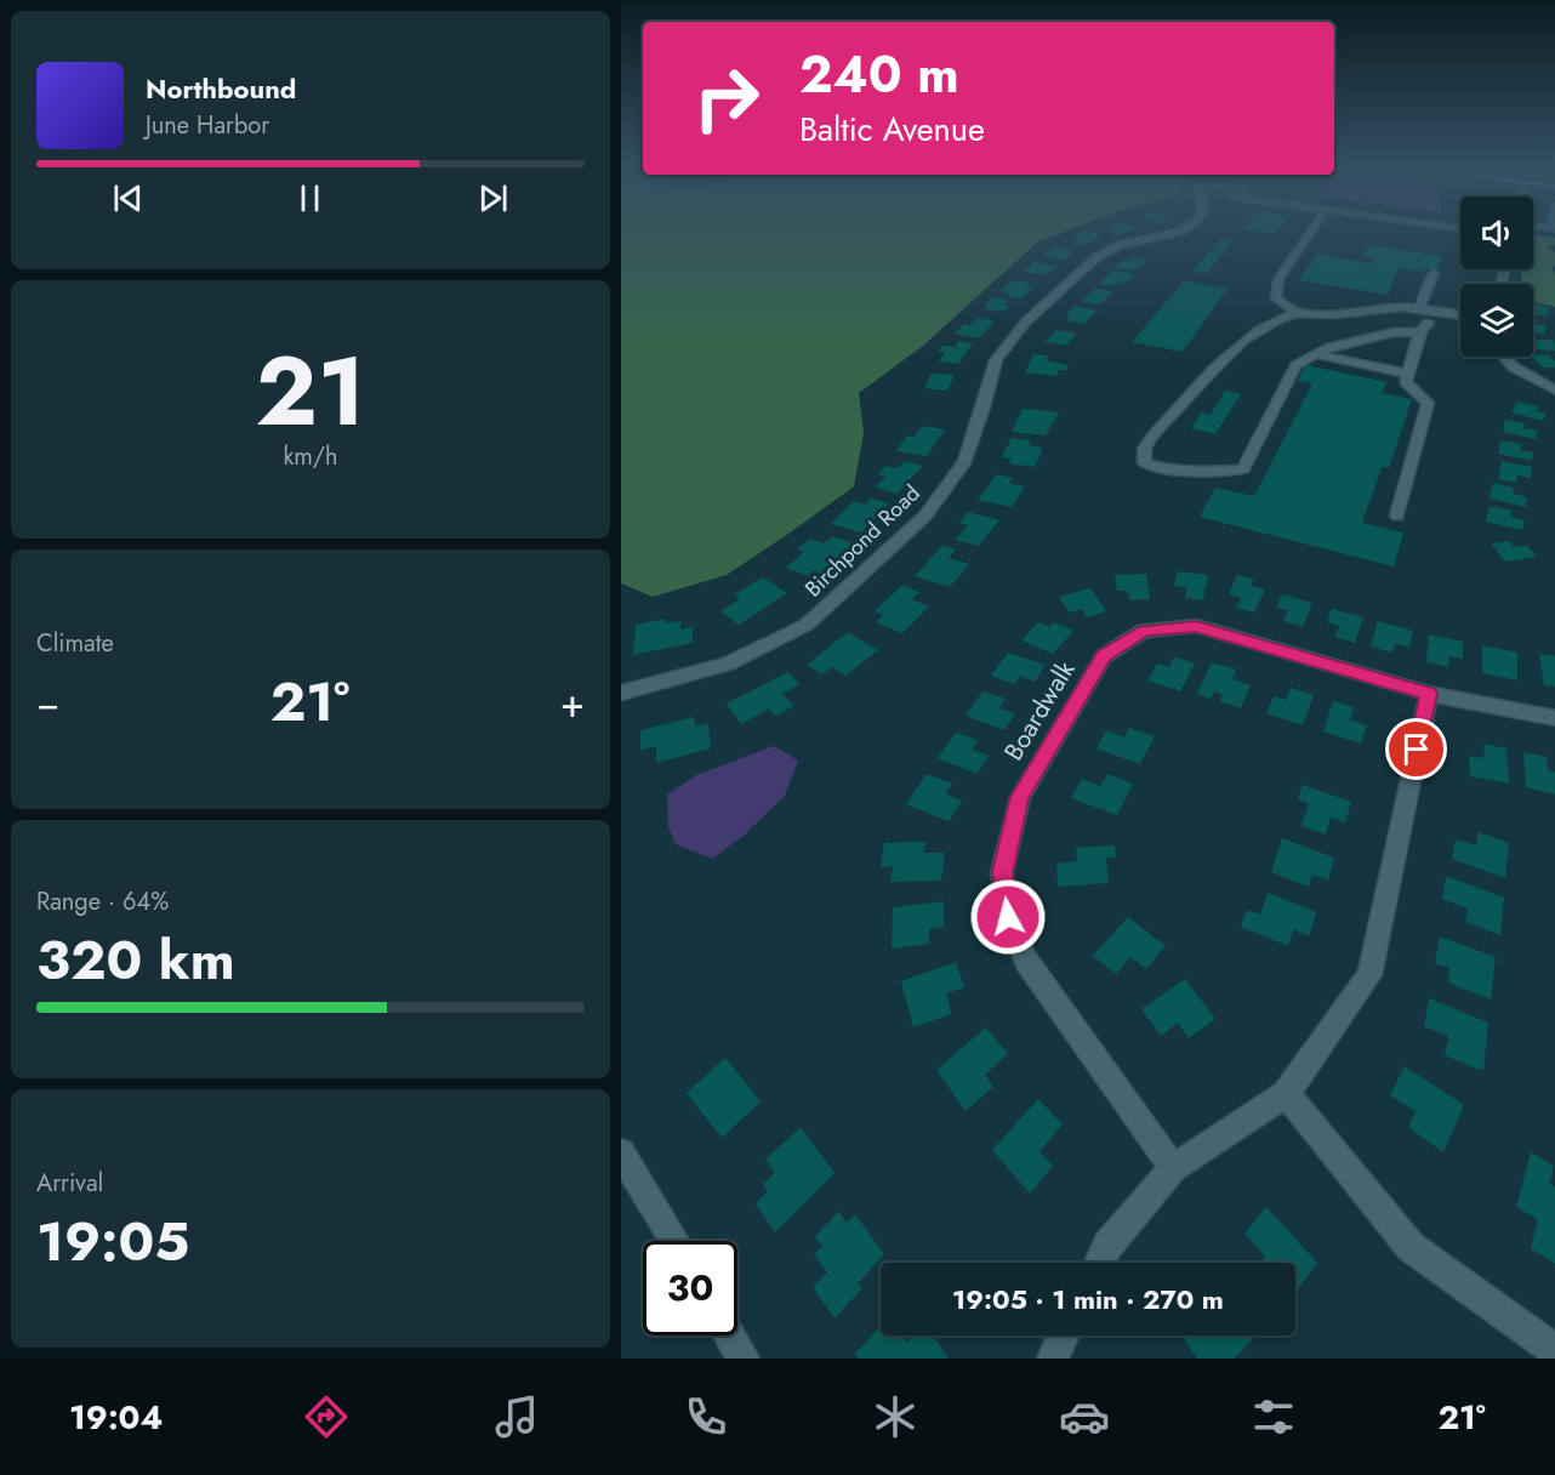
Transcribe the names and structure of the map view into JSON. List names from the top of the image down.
{
  "streets": {
    "street": ["Birchpond Road", "Boardwalk"]
  },
  "page": {
    "turn": ["240 m", "Baltic Avenue"],
    "song": ["Northbound", "June Harbor"],
    "tile": [
      ["21", "km/h"],
      "Climate",
      ["Range · 64%", "320 km"],
      ["Arrival", "19:05"]
    ],
    "heat": ["−", "21°", "+"],
    "limit": "30",
    "trip": "19:05 · 1 min · 270 m",
    "tabs": ["19:04", "21°"]
  }
}
